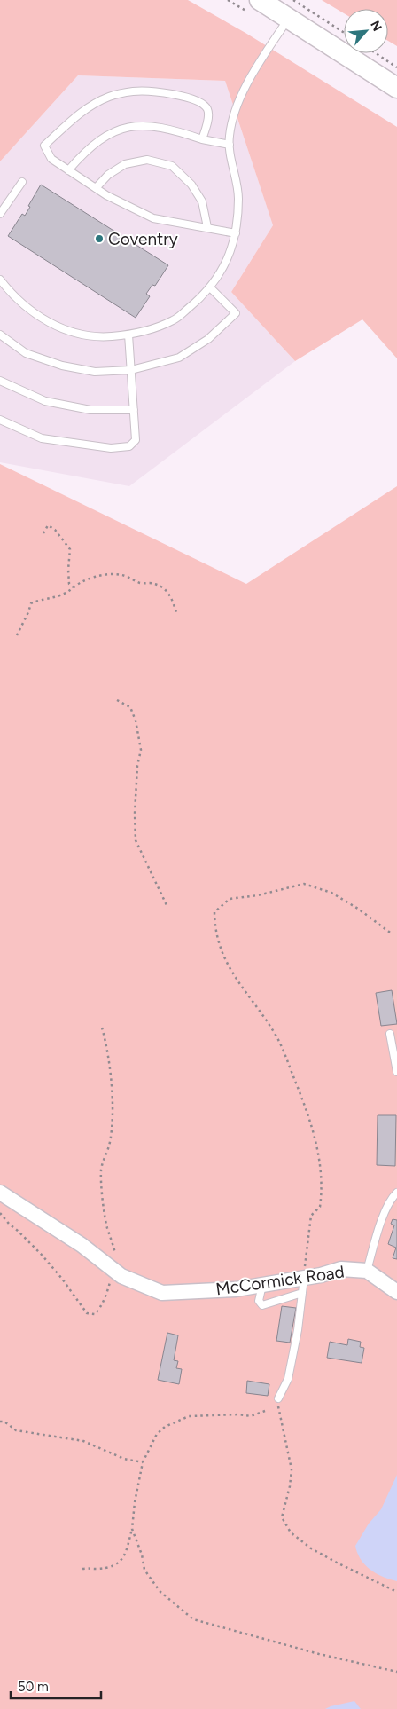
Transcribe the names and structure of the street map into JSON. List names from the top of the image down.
{
  "streets": {
    "street": ["McCormick Road"]
  },
  "places": ["Coventry"],
  "scale_bar": "50 m",
  "north": "top right"
}
